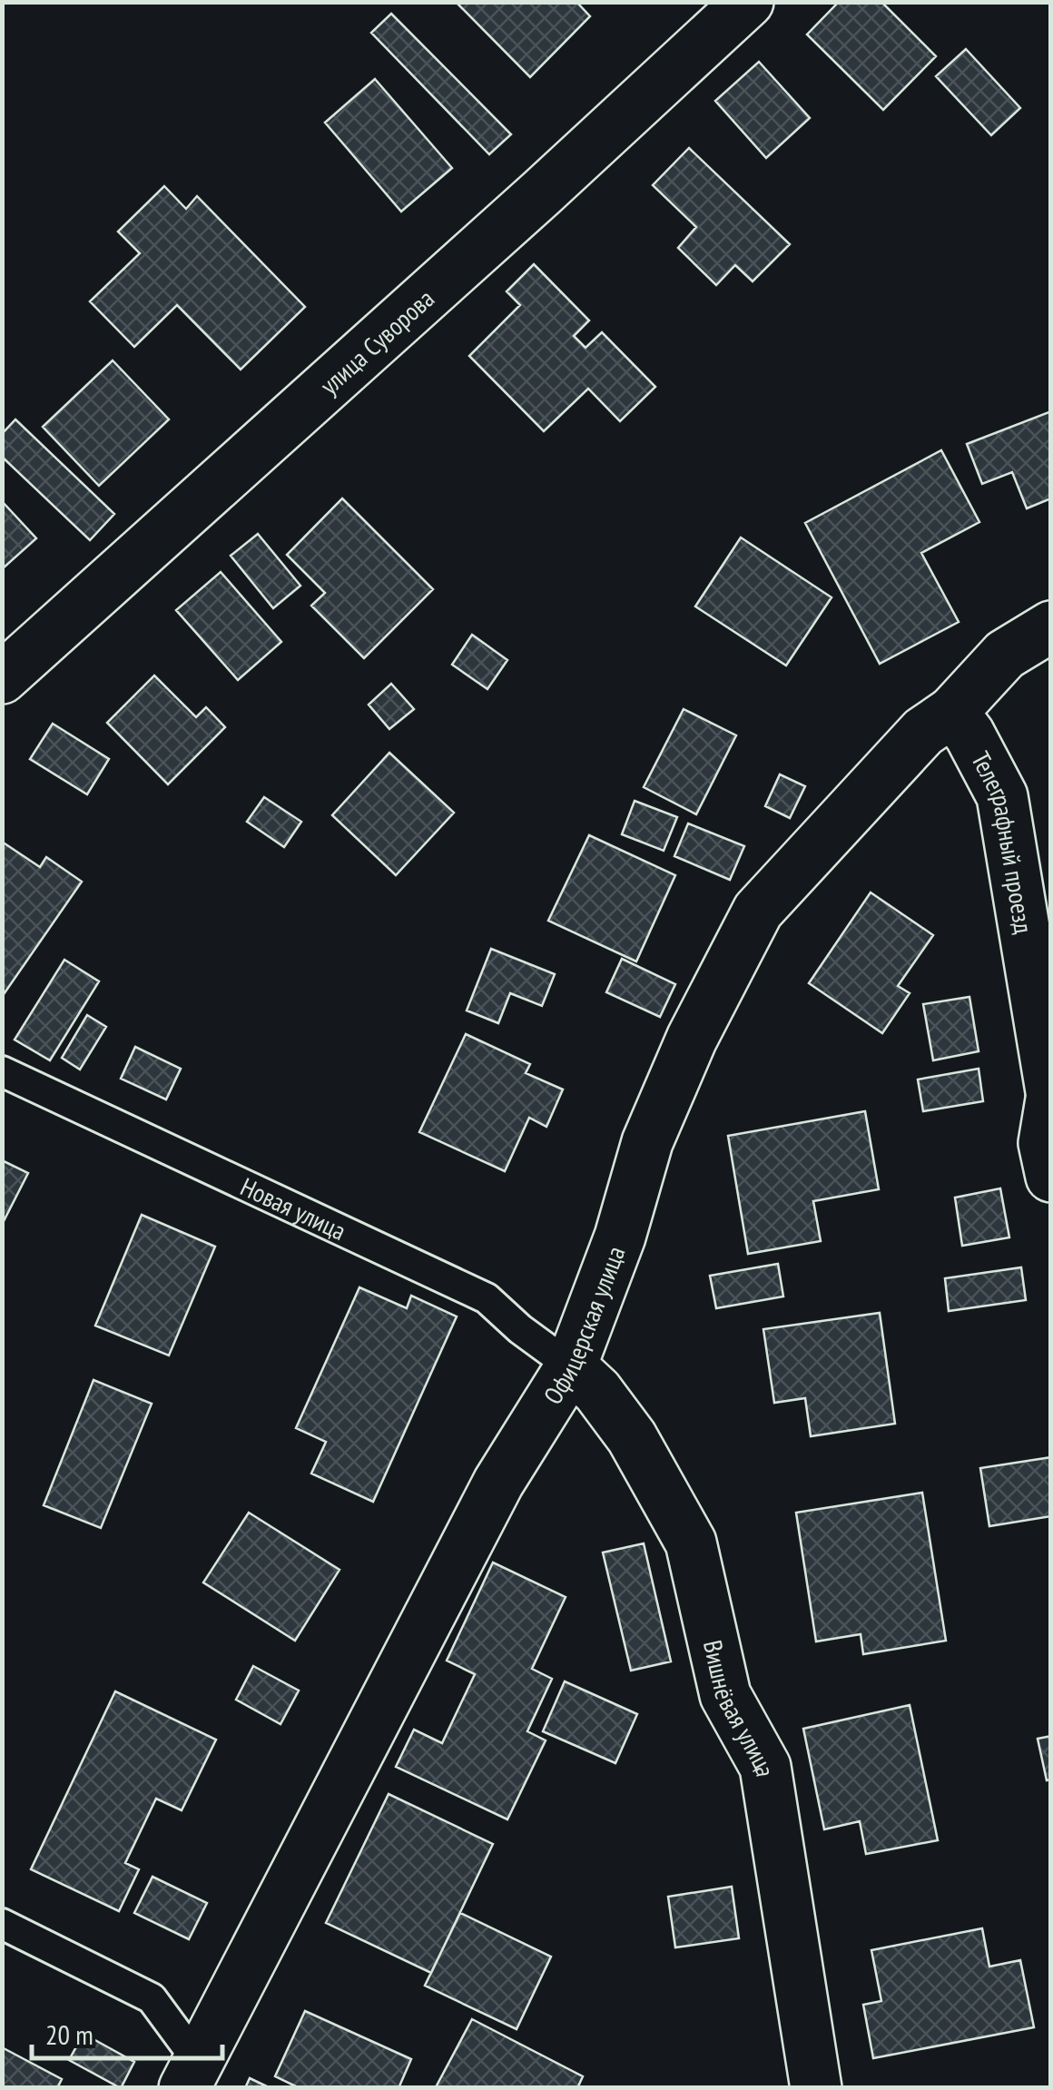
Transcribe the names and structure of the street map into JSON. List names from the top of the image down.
{
  "streets": {
    "street": [
      "улица Суворова",
      "Телеграфный проезд",
      "Офицерская улица",
      "Вишнёвая улица"
    ],
    "lane": ["Новая улица"]
  },
  "crossings": [
    ["Телеграфный проезд", "Офицерская улица"],
    ["Новая улица", "Офицерская улица"],
    ["Новая улица", "Вишнёвая улица"],
    ["Офицерская улица", "Вишнёвая улица"]
  ],
  "scale_bar": "20 m"
}
